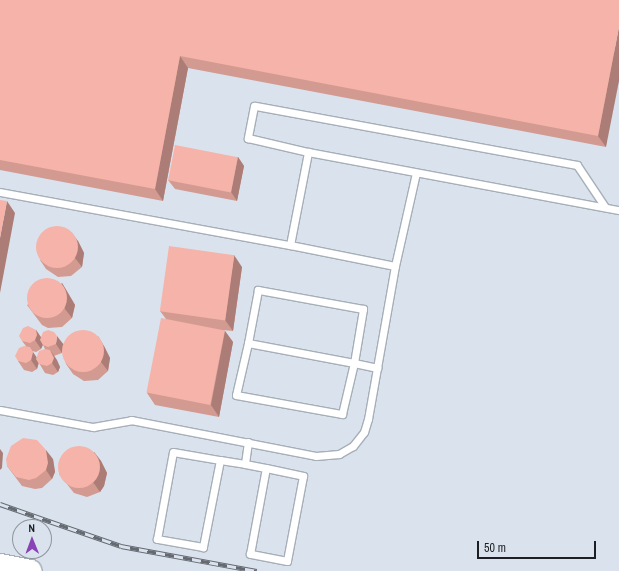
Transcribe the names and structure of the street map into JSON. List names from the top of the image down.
{
  "scale_bar": "50 m",
  "north": "top"
}
